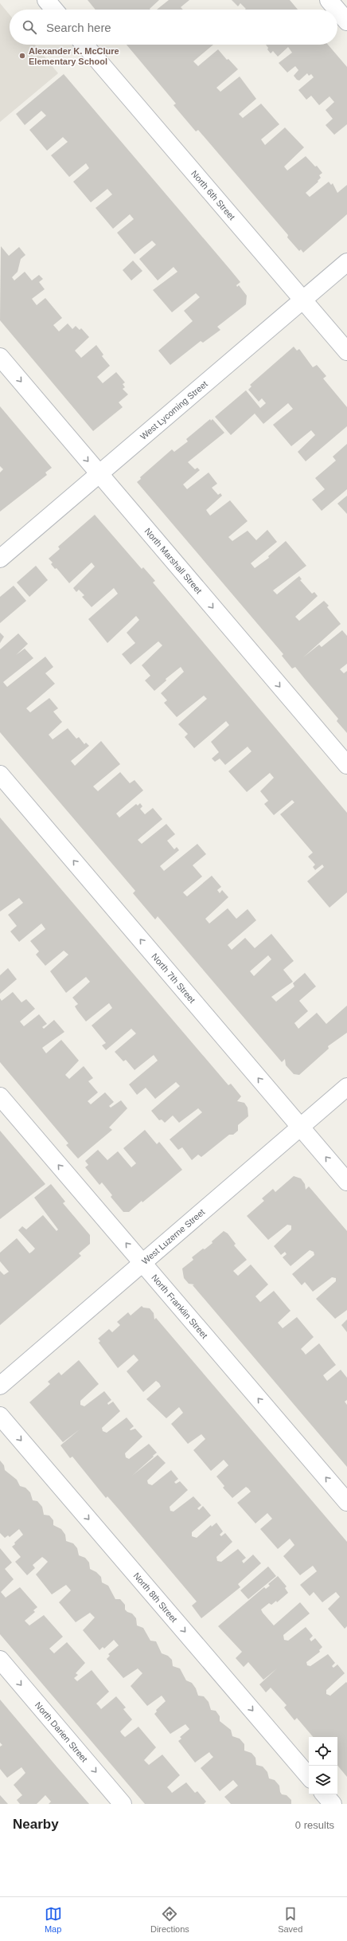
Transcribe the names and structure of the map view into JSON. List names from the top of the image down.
{
  "streets": {
    "street": [
      "North 6th Street",
      "West Lycoming Street",
      "North Marshall Street",
      "North 7th Street",
      "West Luzerne Street",
      "North Franklin Street",
      "North 8th Street",
      "North Darien Street"
    ]
  },
  "crossings": [
    ["North 6th Street", "West Lycoming Street"],
    ["West Lycoming Street", "North Marshall Street"],
    ["North 7th Street", "West Luzerne Street"],
    ["West Luzerne Street", "North Franklin Street"]
  ],
  "one_way": [
    "North Marshall Street",
    "North 7th Street",
    "North Franklin Street",
    "North 8th Street",
    "North Darien Street"
  ],
  "places": ["Alexander K. McClure Elementary School"],
  "page": {
    "search": "Search here",
    "heading": ["Nearby", "0 results"],
    "nav": ["Map", "Directions", "Saved"]
  }
}
